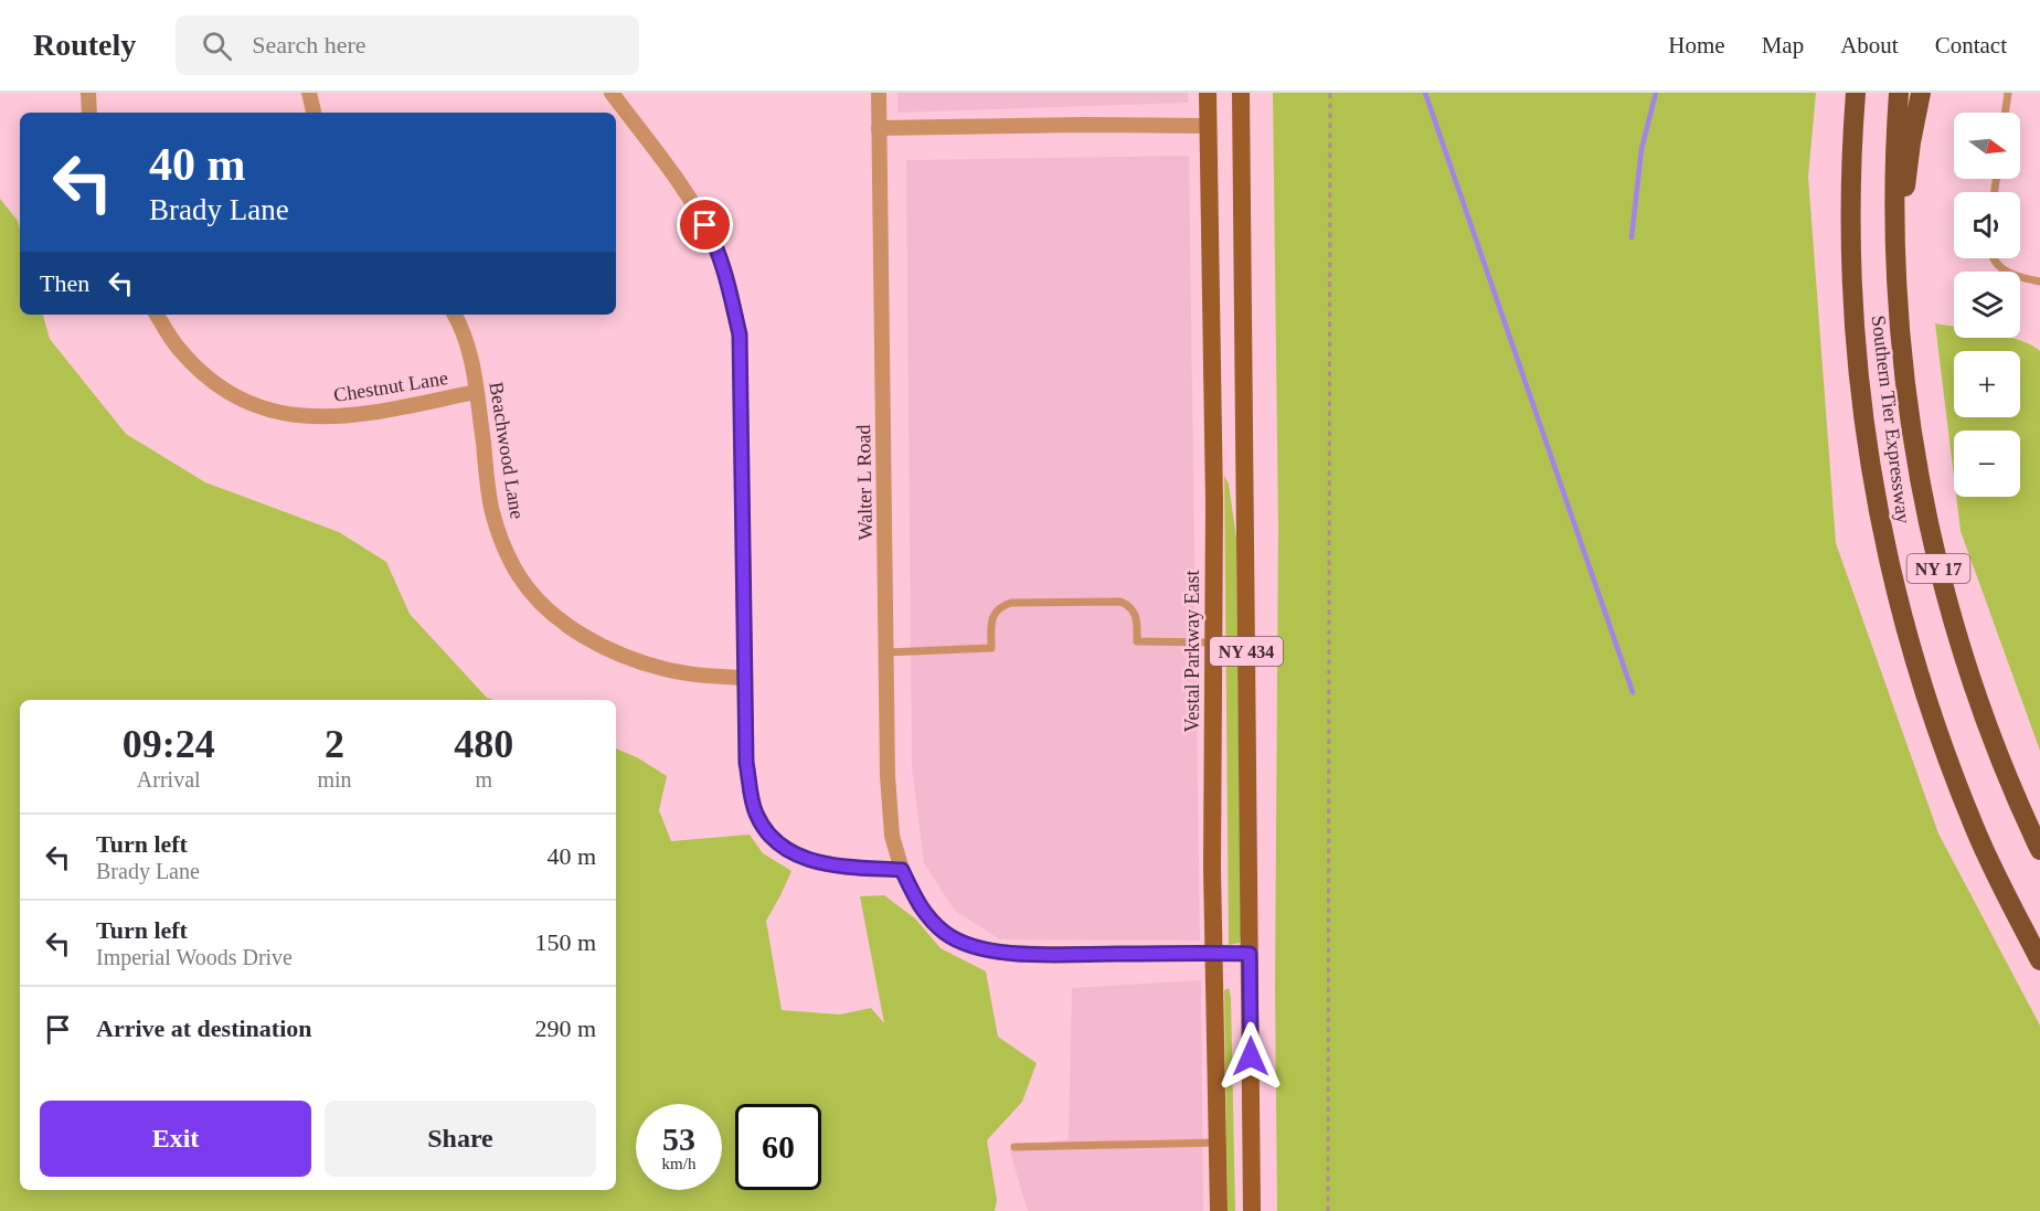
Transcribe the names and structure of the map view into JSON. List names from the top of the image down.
{
  "streets": {
    "highway": ["Southern Tier Expressway", "NY 17"],
    "main road": ["Vestal Parkway East", "NY 434"],
    "street": ["Chestnut Lane", "Beachwood Lane", "Walter L Road"]
  },
  "crossings": [
    ["Chestnut Lane", "Beachwood Lane"],
    ["Walter L Road", "Vestal Parkway East"],
    ["Walter L Road", "NY 434"]
  ],
  "north": "right",
  "page": {
    "header": "Routely",
    "search": "Search here",
    "nav": [
      "Home",
      "Map",
      "About",
      "Contact"
    ],
    "map_buttons": ["+", "−"],
    "turn": ["40 m", "Brady Lane"],
    "then": "Then",
    "eta": [
      "09:24",
      "Arrival",
      "2",
      "min",
      "480",
      "m"
    ],
    "list": [
      {
        "name": "Turn left",
        "note": "Brady Lane",
        "value": "40 m"
      },
      {
        "name": "Turn left",
        "note": "Imperial Woods Drive",
        "value": "150 m"
      },
      {
        "name": "Arrive at destination",
        "value": "290 m"
      }
    ],
    "buttons": ["Exit", "Share"],
    "speed": "53 km/h",
    "limit": "60"
  }
}
